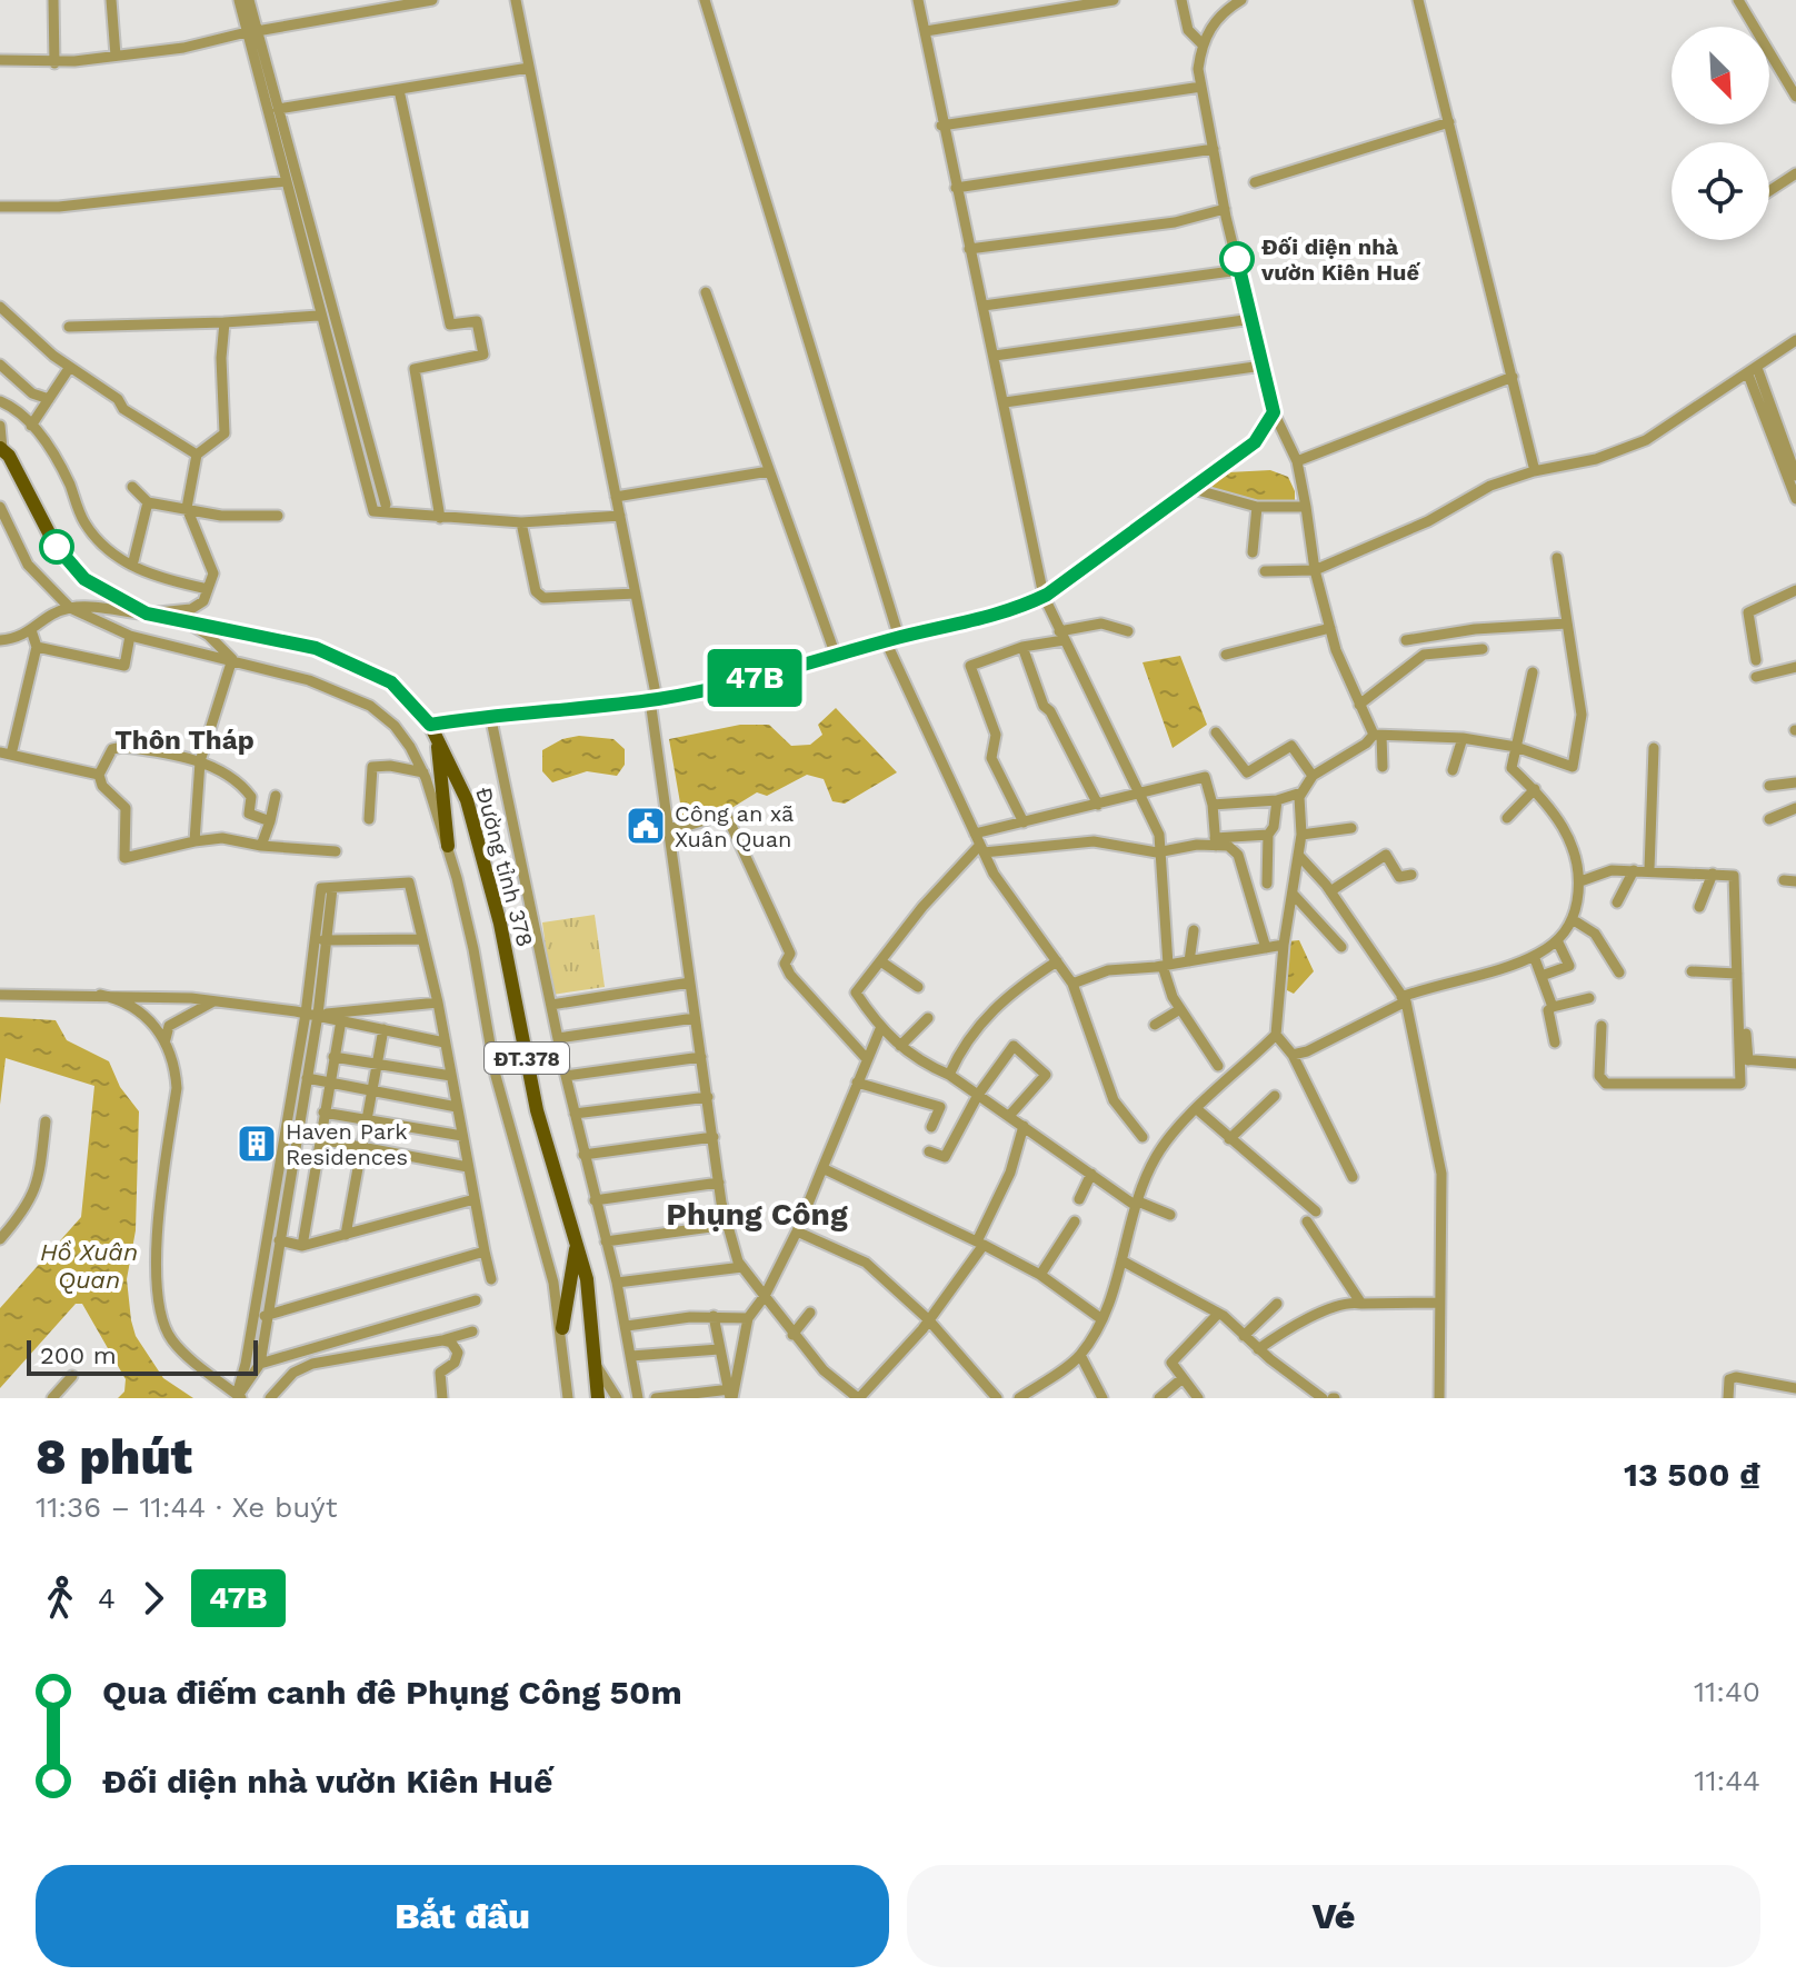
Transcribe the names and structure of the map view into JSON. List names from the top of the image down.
{
  "streets": {
    "main road": ["Đường tỉnh 378", "ĐT.378"]
  },
  "districts": ["Thôn Tháp", "Phụng Công"],
  "water": ["Hồ Xuân Quan"],
  "places": {
    "other": ["Đối diện nhà vườn Kiên Huế"],
    "public building": ["Công an xã Xuân Quan"],
    "building": ["Haven Park Residences"]
  },
  "lines": ["bus line 47B"],
  "scale_bar": "200 m",
  "north": "bottom right",
  "page": {
    "on_map": "47B",
    "scale": "200 m",
    "heading": ["8 phút", "11:36 – 11:44 · Xe buýt", "13 500 ₫"],
    "legs": ["4", "47B"],
    "list": [
      {
        "name": "Qua điếm canh đê Phụng Công 50m",
        "value": "11:40"
      },
      {
        "name": "Đối diện nhà vườn Kiên Huế",
        "value": "11:44"
      }
    ],
    "buttons": ["Bắt đầu", "Vé"]
  }
}
